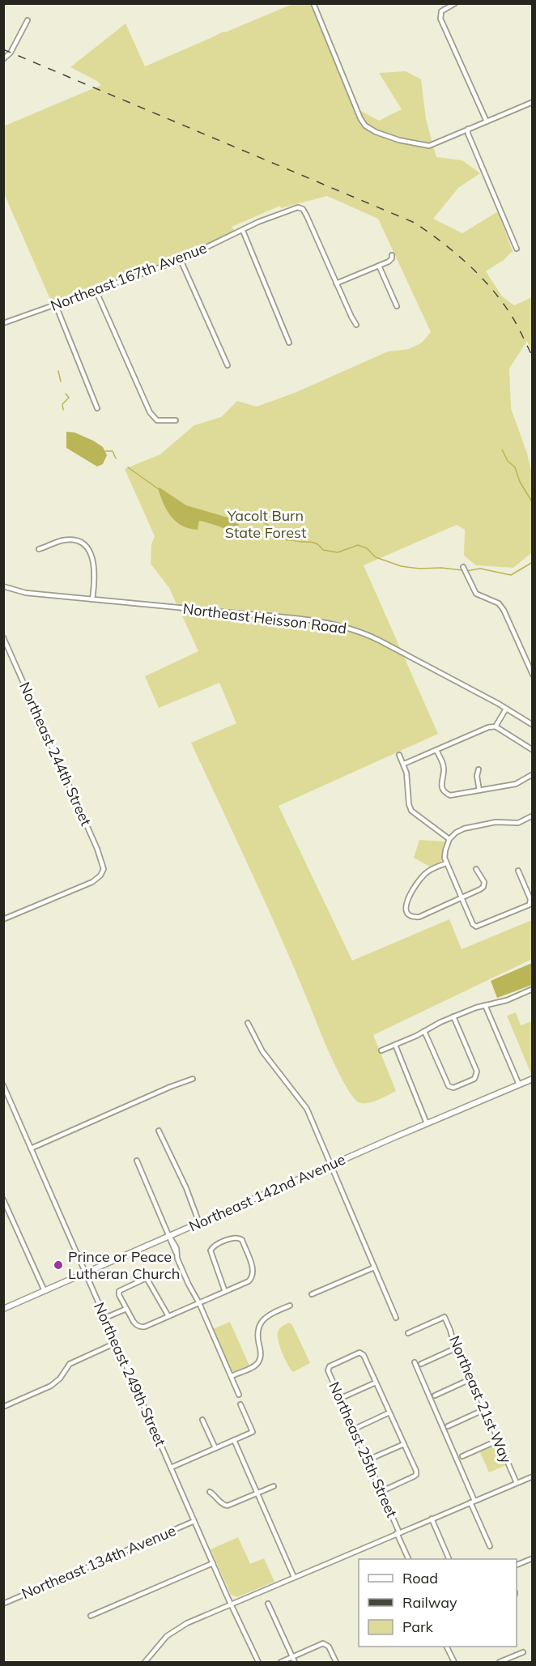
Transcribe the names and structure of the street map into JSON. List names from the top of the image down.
{
  "streets": {
    "main road": ["Northeast 142nd Avenue"],
    "street": [
      "Northeast 167th Avenue",
      "Northeast Heisson Road",
      "Northeast 244th Street",
      "Northeast 249th Street",
      "Northeast 21st Way",
      "Northeast 25th Street",
      "Northeast 134th Avenue"
    ]
  },
  "crossings": [
    ["Northeast 142nd Avenue", "Northeast 249th Street"],
    ["Northeast 249th Street", "Northeast 134th Avenue"]
  ],
  "parks": ["Yacolt Burn State Forest"],
  "places": ["Prince or Peace Lutheran Church"],
  "legend": ["Road", "Railway", "Park"]
}
